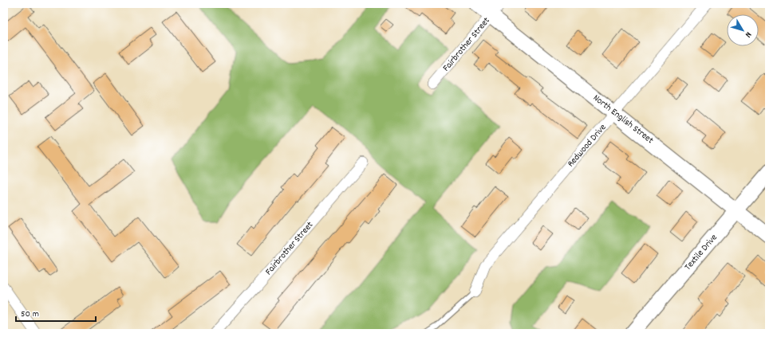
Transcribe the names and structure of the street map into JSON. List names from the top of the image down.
{
  "streets": {
    "street": [
      "Fairbrother Street",
      "North English Street",
      "Redwood Drive",
      "Textile Drive"
    ]
  },
  "crossings": [
    ["Fairbrother Street", "North English Street"],
    ["North English Street", "Redwood Drive"],
    ["North English Street", "Textile Drive"]
  ],
  "scale_bar": "50 m",
  "north": "bottom right"
}
